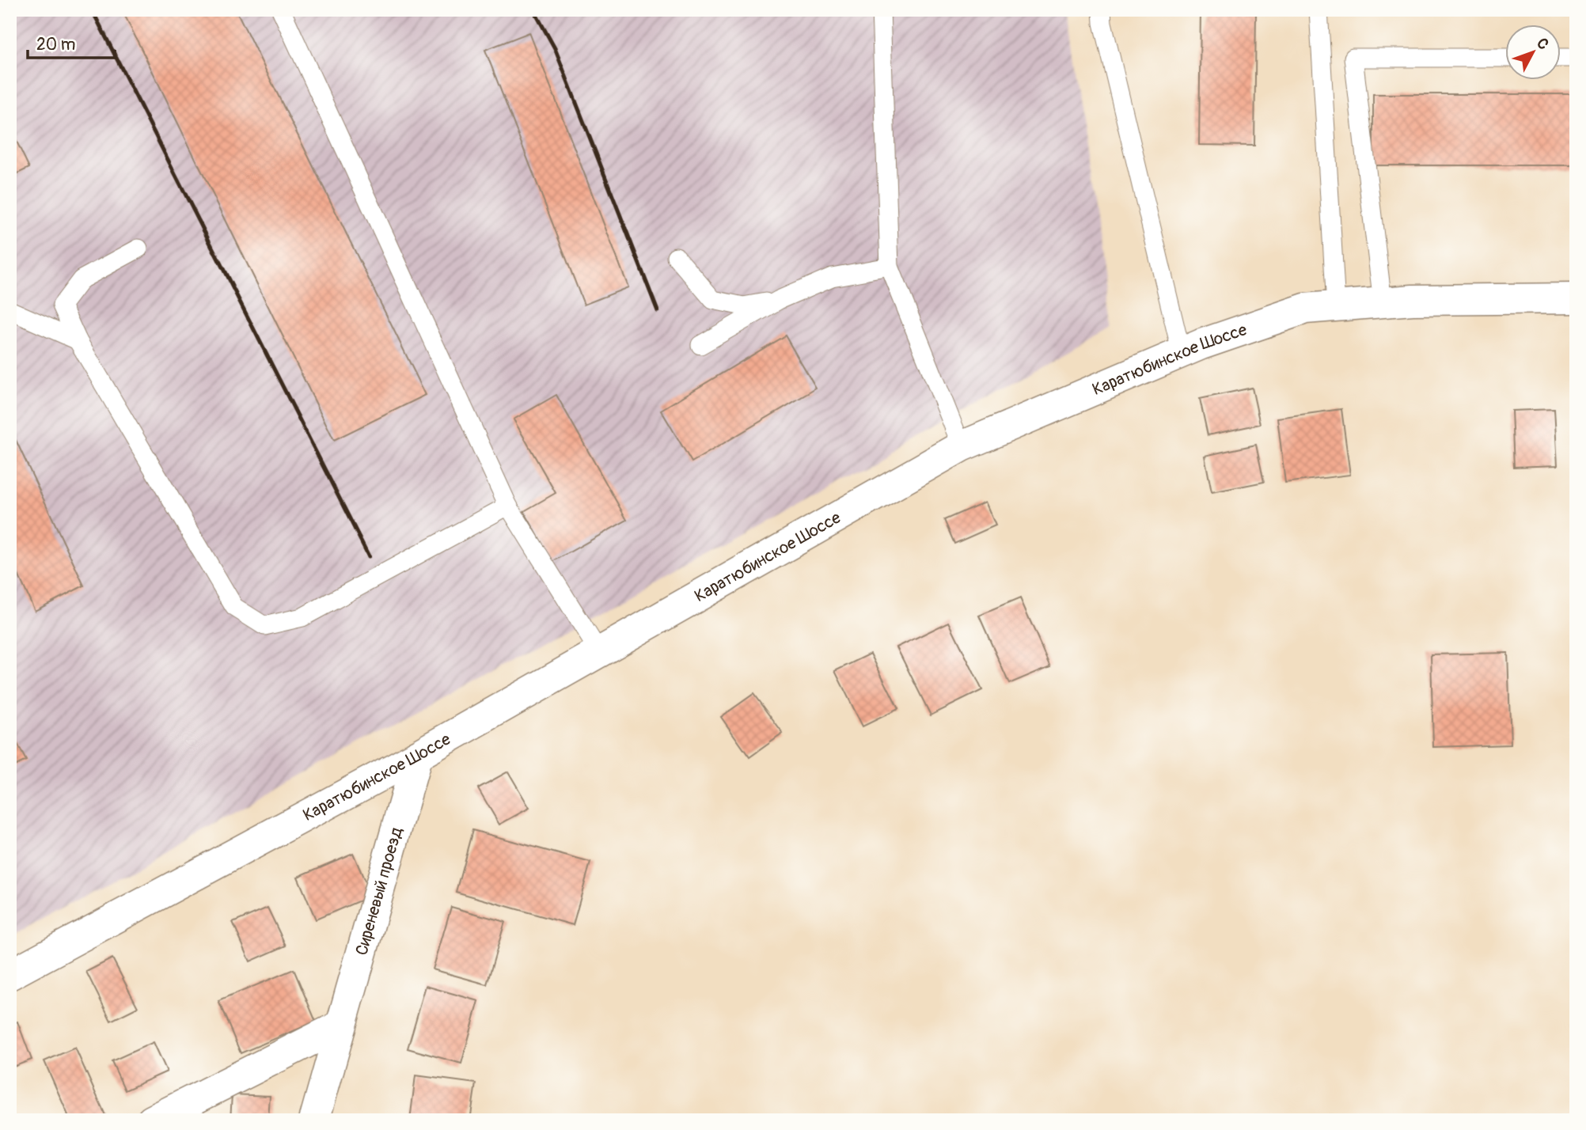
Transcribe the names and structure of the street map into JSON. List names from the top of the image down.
{
  "streets": {
    "street": ["Каратюбинское Шоссе", "Сиреневый проезд"]
  },
  "crossings": [
    ["Каратюбинское Шоссе", "Сиреневый проезд"]
  ],
  "scale_bar": "20 m",
  "north": "top right"
}
